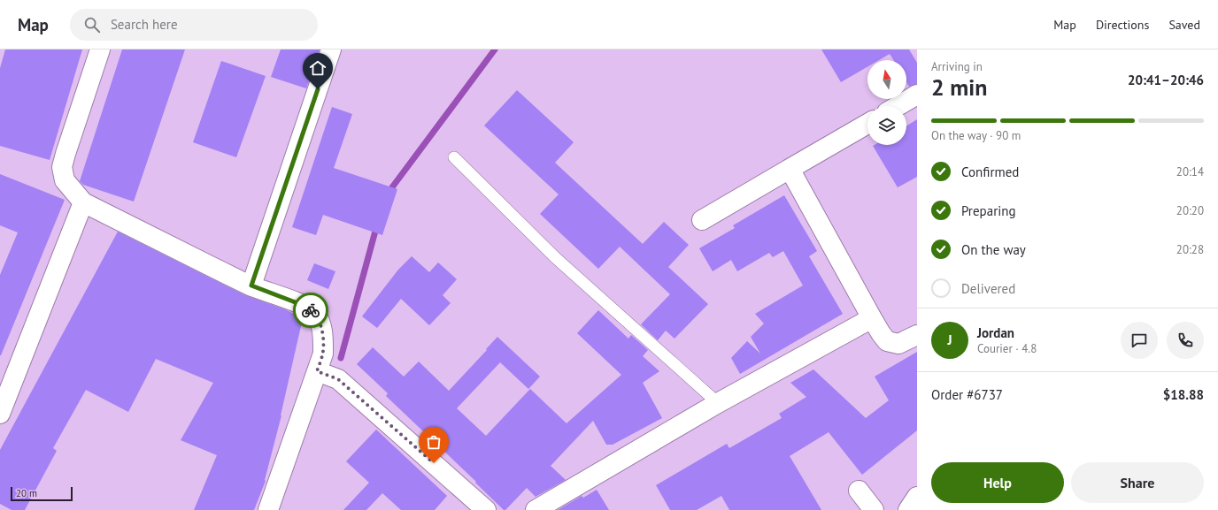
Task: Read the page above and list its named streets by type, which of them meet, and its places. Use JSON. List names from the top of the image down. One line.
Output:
{"scale_bar":"20 m","north":"top","page":{"header":"Map","search":"Search here","nav":["Map","Directions","Saved"],"heading":["2 min","Arriving in","20:41–20:46"],"panel":["Jordan","Courier · 4.8","Order #6737","$18.88"],"bar":"On the way · 90 m","list":[["Confirmed","20:14"],["Preparing","20:20"],["On the way","20:28"],"Delivered"],"round":"J","buttons":["Help","Share"],"scale":"20 m"}}
